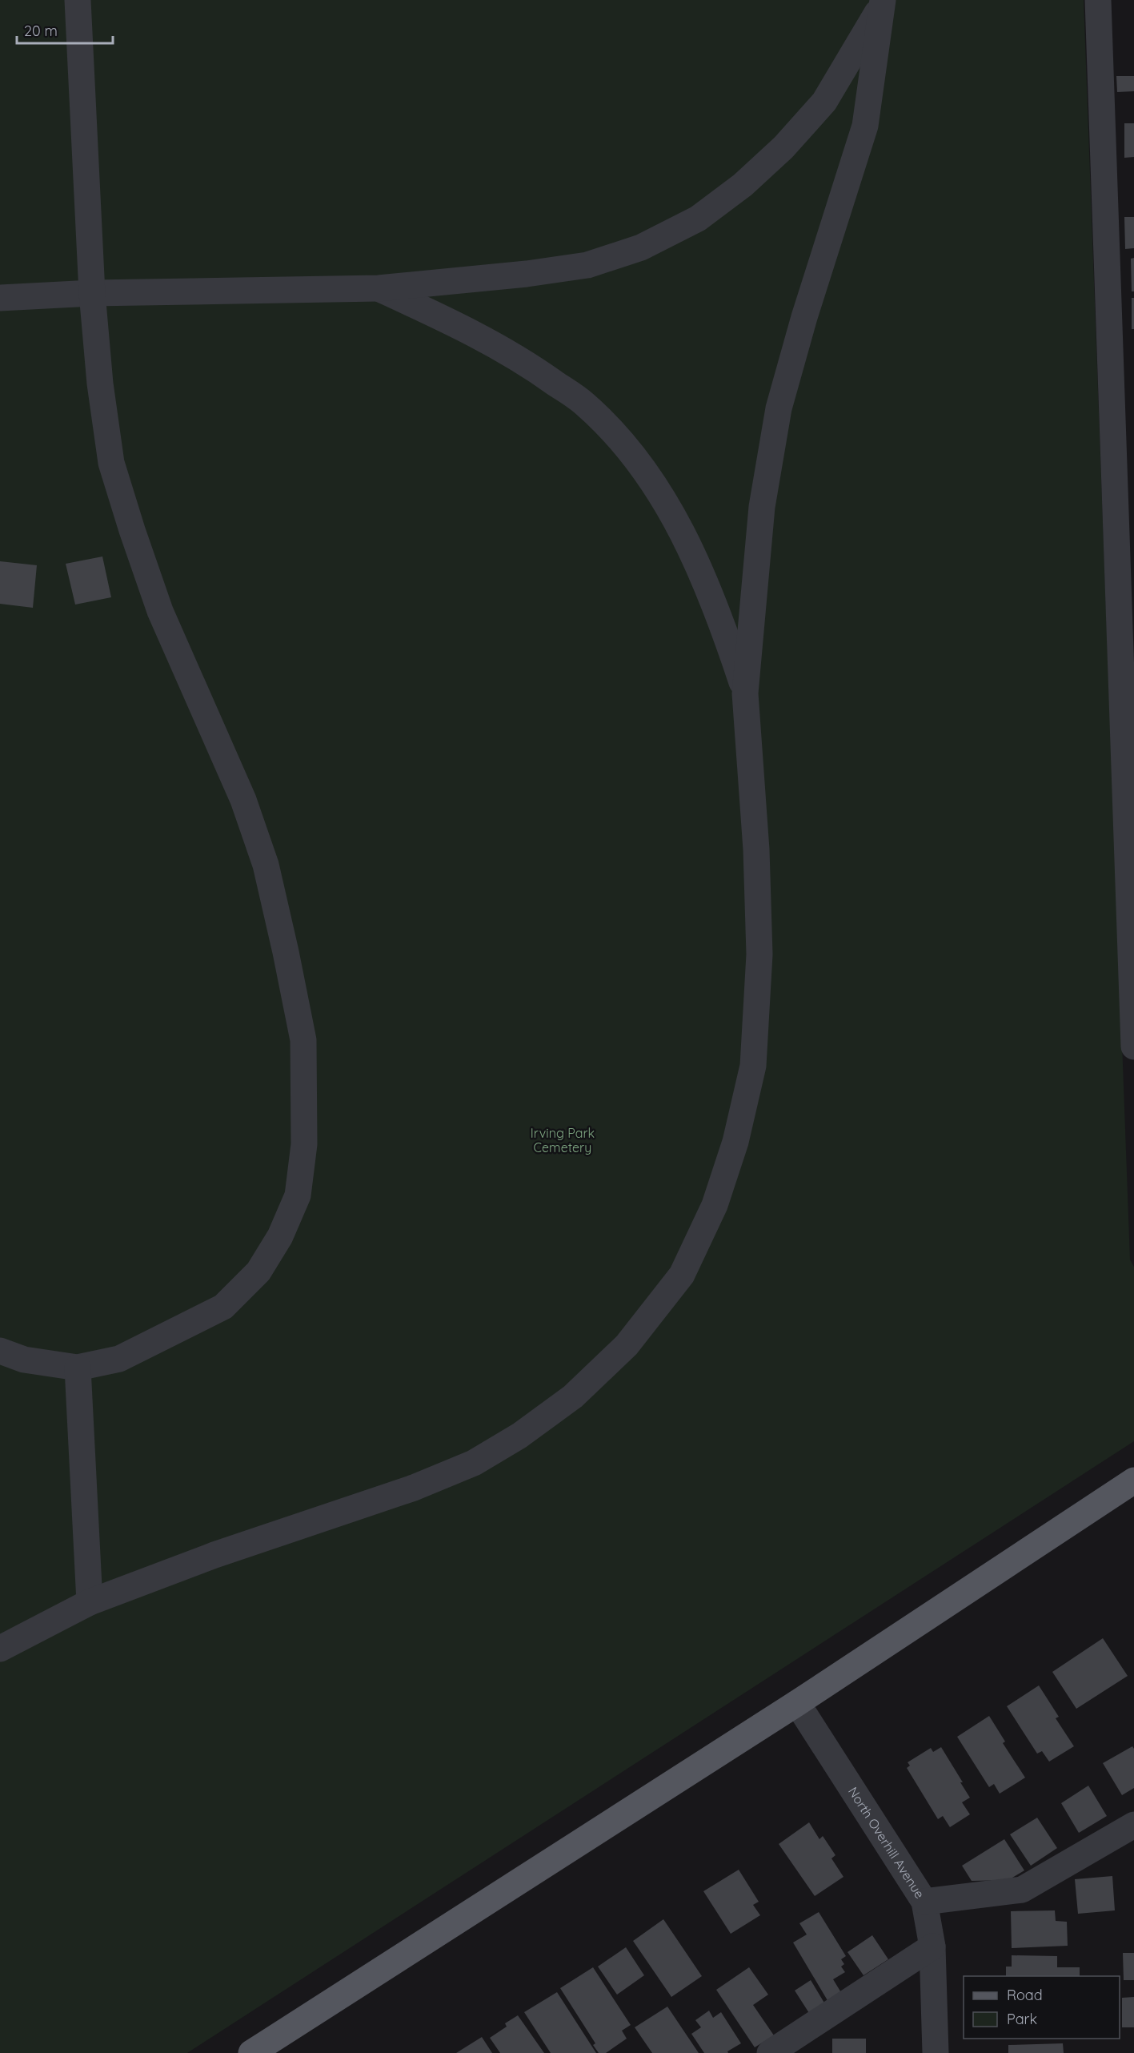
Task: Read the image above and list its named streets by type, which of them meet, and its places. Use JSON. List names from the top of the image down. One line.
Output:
{"streets":{"street":["North Overhill Avenue"]},"parks":["Irving Park Cemetery"],"legend":["Road","Park"],"scale_bar":"20 m"}
